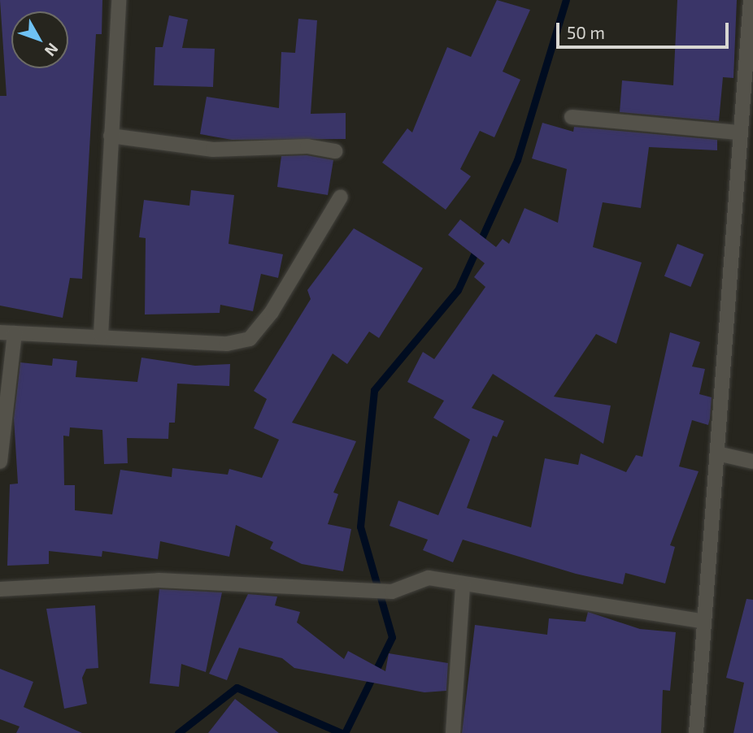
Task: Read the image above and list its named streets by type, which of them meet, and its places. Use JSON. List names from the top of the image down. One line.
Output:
{"scale_bar":"50 m","north":"bottom right"}
